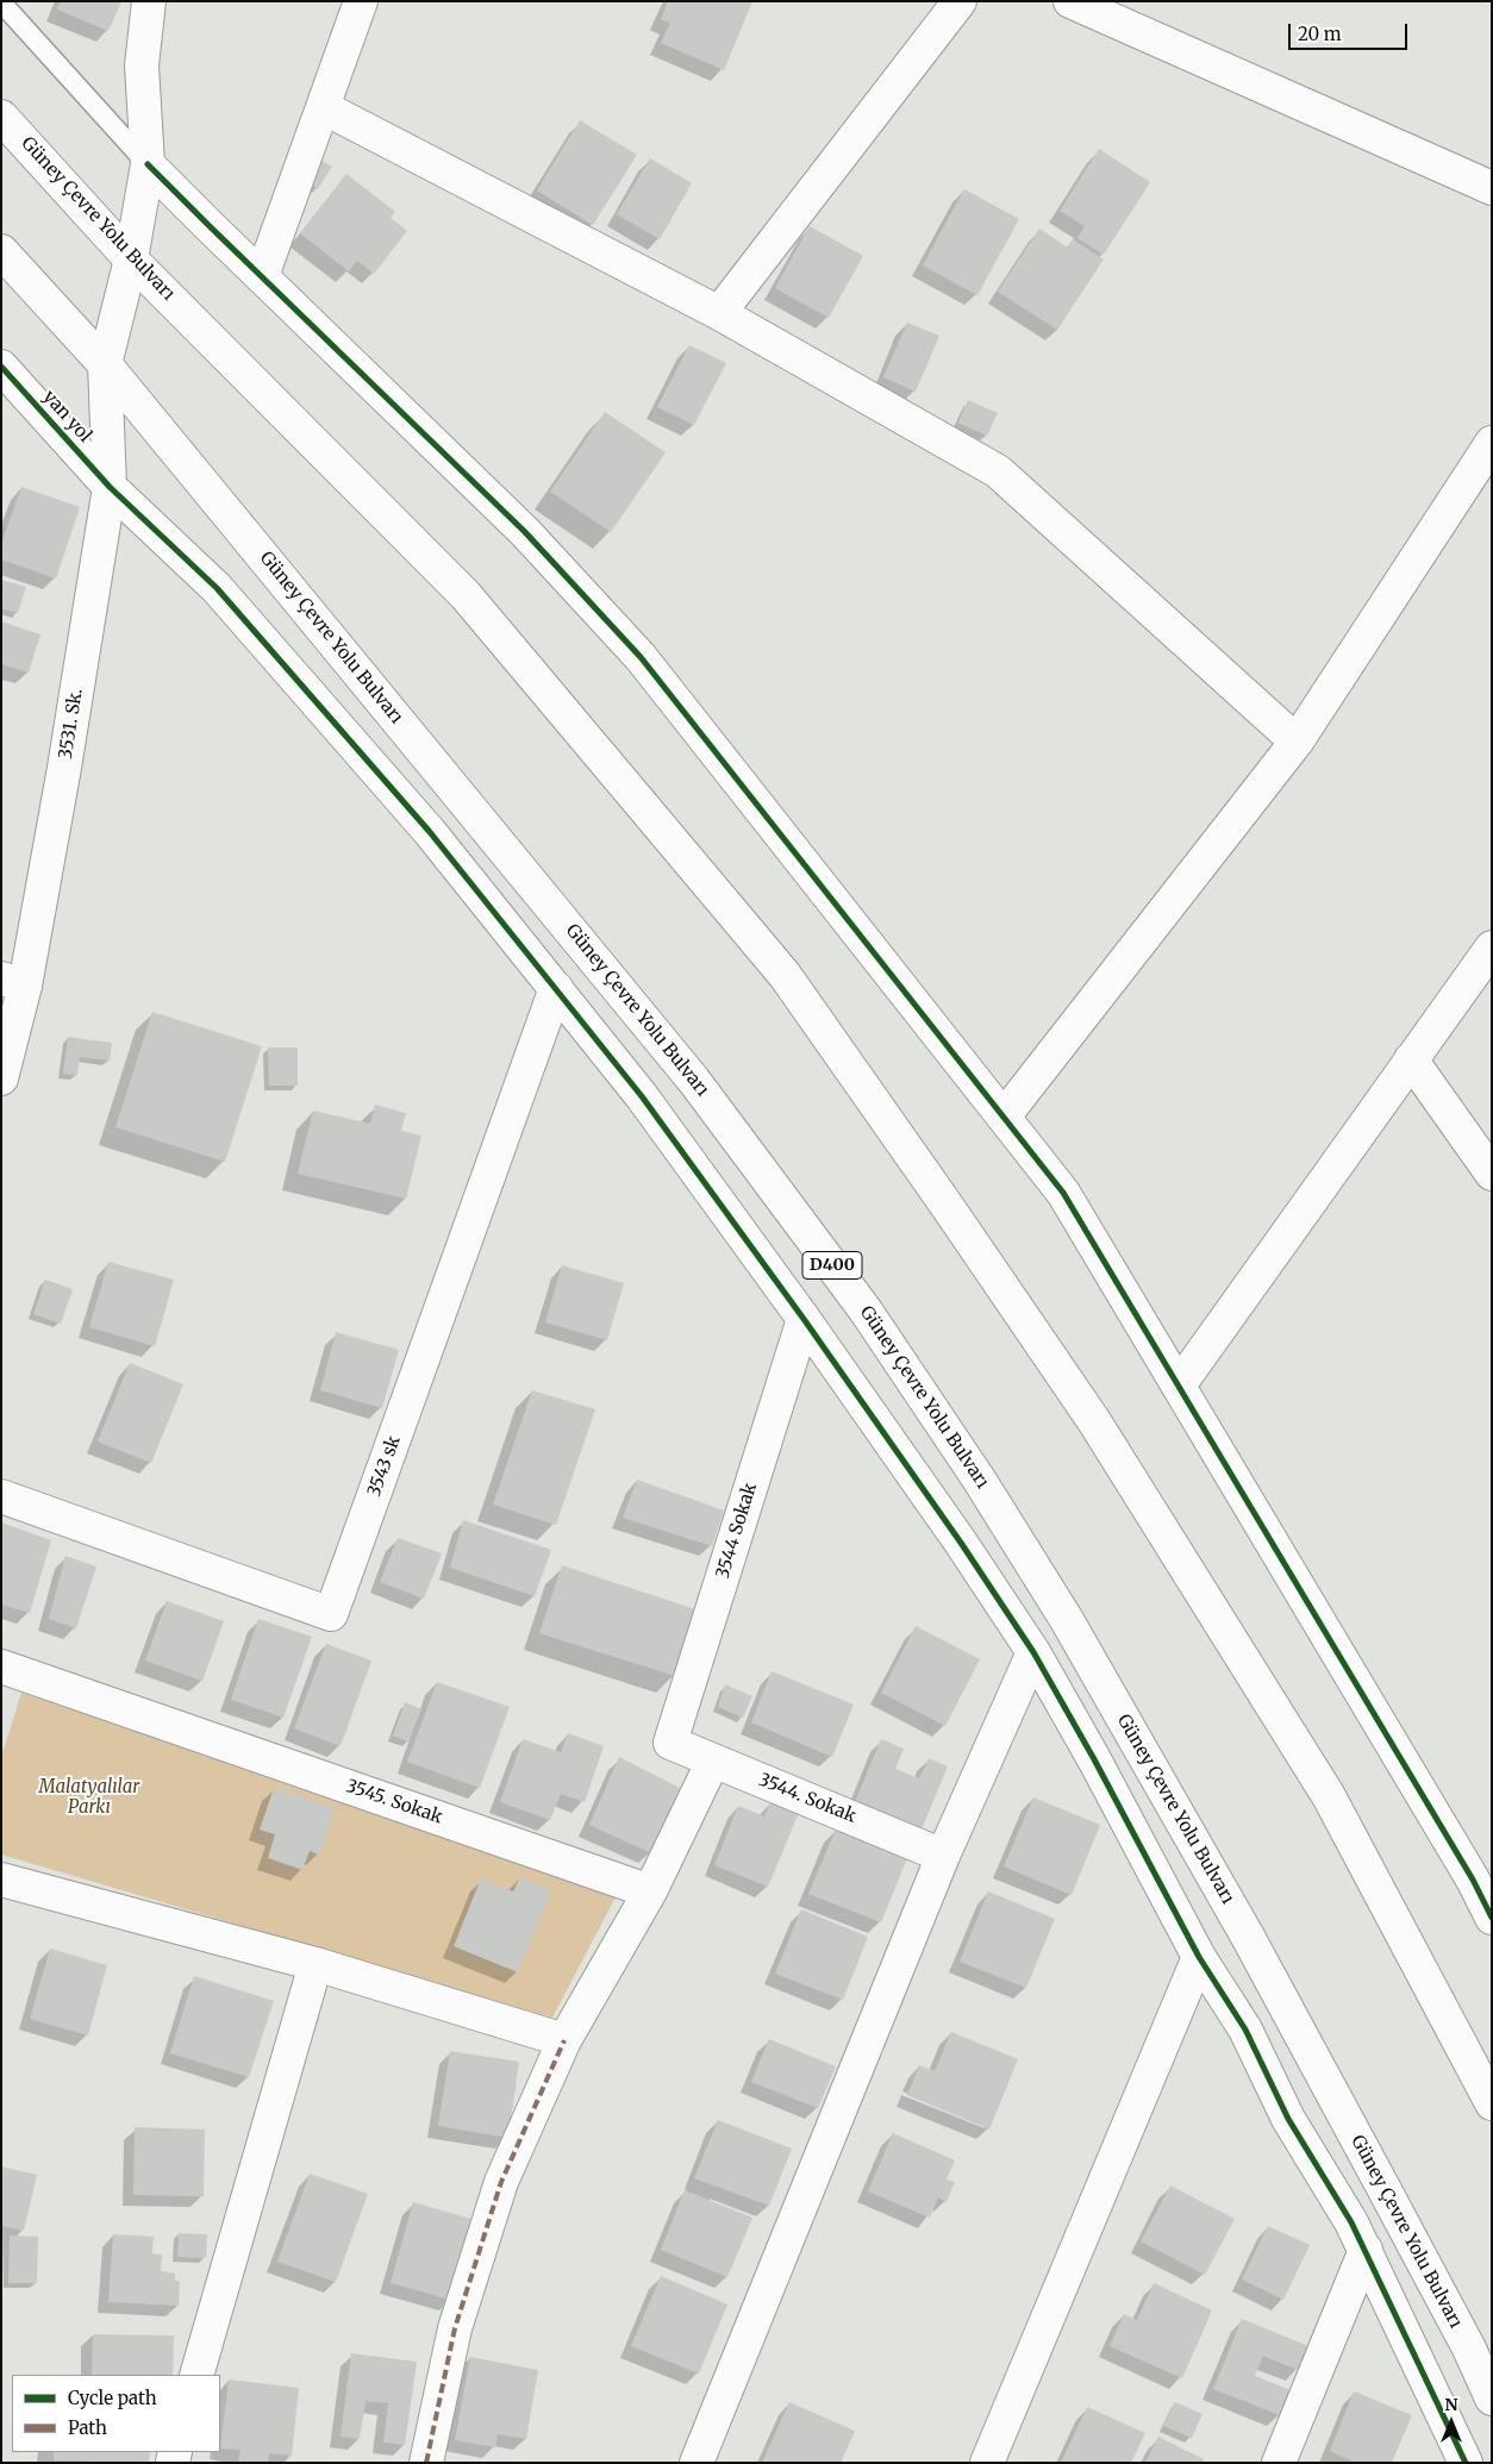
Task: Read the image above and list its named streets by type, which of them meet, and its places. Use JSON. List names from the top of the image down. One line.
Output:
{"streets":{"main road":["Güney Çevre Yolu Bulvarı","yan yol","3531. Sk.","D400","3543 sk","3544 Sokak","3544. Sokak","3545. Sokak"]},"crossings":[["Güney Çevre Yolu Bulvarı","3531. Sk."],["yan yol","3531. Sk."],["yan yol","3543 sk"],["yan yol","3544 Sokak"],["3544 Sokak","3544. Sokak"]],"parks":["Malatyalılar Parkı"],"legend":["Cycle path","Path"],"scale_bar":"20 m","north":"top"}
